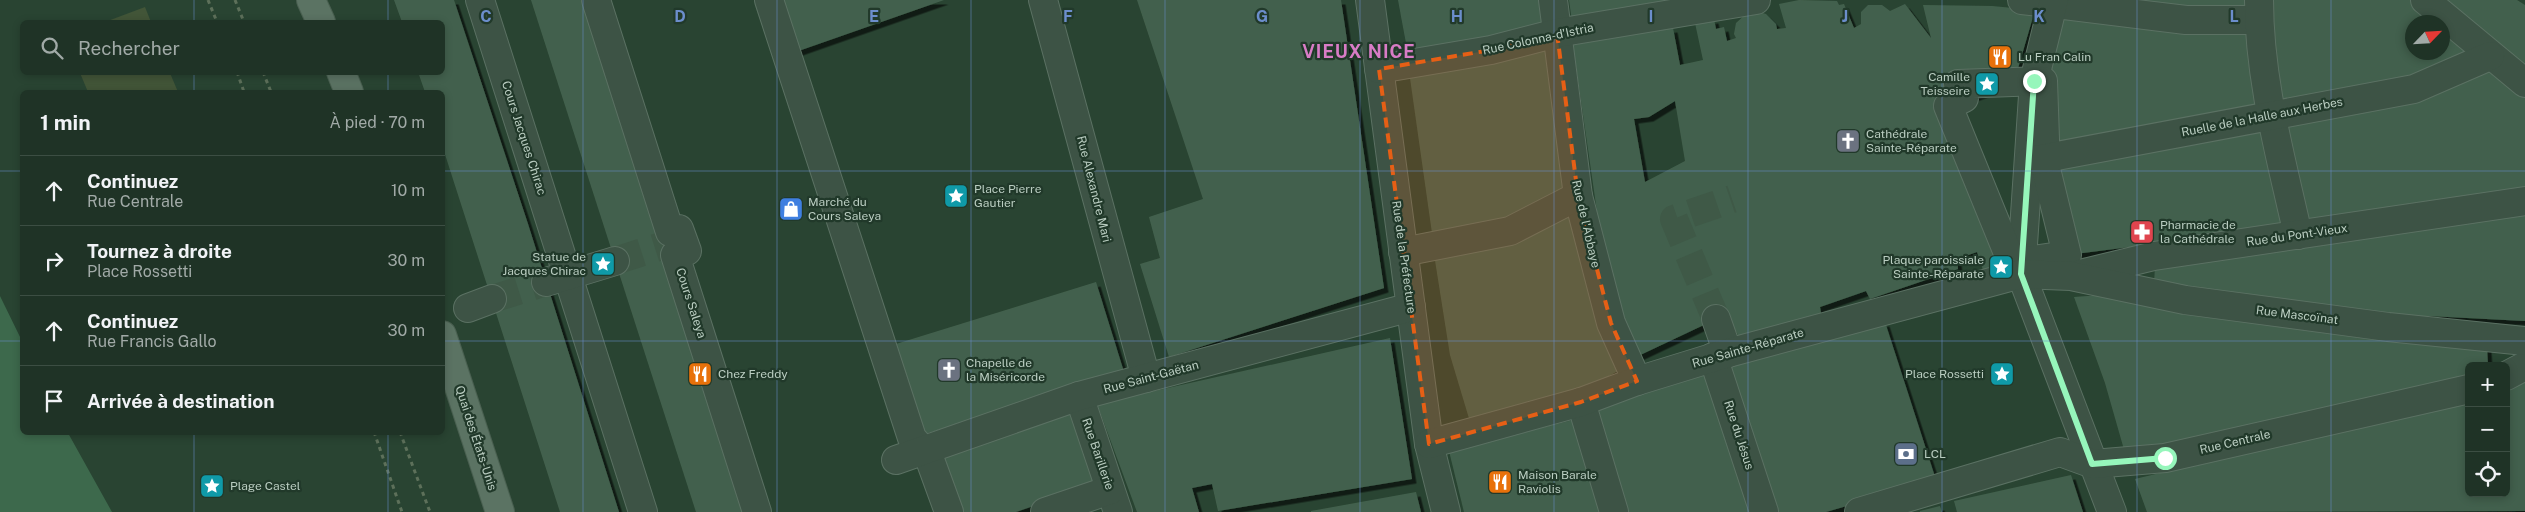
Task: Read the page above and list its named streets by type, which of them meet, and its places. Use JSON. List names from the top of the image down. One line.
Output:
{"streets":{"main road":["Quai des États-Unis"],"street":["Rue Colonna-d'Istria","Ruelle de la Halle aux Herbes","Cours Jacques Chirac","Rue Alexandre Mari","Rue de l'Abbaye","Rue du Pont-Vieux","Rue de la Préfecture","Cours Saleya","Rue Mascoïnat","Rue Sainte-Réparate","Rue Saint-Gaëtan","Rue du Jésus","Rue Centrale","Rue Barillerie"]},"crossings":[["Rue Colonna-d'Istria","Rue de l'Abbaye"],["Rue Colonna-d'Istria","Rue de la Préfecture"],["Rue Alexandre Mari","Rue Saint-Gaëtan"],["Rue de l'Abbaye","Rue Sainte-Réparate"],["Rue du Pont-Vieux","Rue Mascoïnat"],["Rue du Pont-Vieux","Rue Sainte-Réparate"],["Rue de la Préfecture","Rue Sainte-Réparate"],["Rue de la Préfecture","Rue Saint-Gaëtan"],["Rue Mascoïnat","Rue Sainte-Réparate"],["Rue Sainte-Réparate","Rue du Jésus"],["Rue Saint-Gaëtan","Rue Barillerie"]],"districts":["VIEUX NICE"],"places":{"restaurant":["Lu Fran Calin","Chez Freddy","Maison Barale Raviolis"],"place":["Camille Teisseire","Place Pierre Gautier","Statue de Jacques Chirac","Plaque paroissiale Sainte-Réparate","Place Rossetti","Plage Castel"],"church":["Cathédrale Sainte-Réparate","Chapelle de la Miséricorde"],"shop":["Marché du Cours Saleya"],"pharmacy":["Pharmacie de la Cathédrale"],"bank":["LCL"]},"north":"top right","page":{"search":"Rechercher","heading":["1 min","À pied · 70 m"],"list":[["Continuez","Rue Centrale","10 m"],["Tournez à droite","Place Rossetti","30 m"],["Continuez","Rue Francis Gallo","30 m"],"Arrivée à destination"],"map_buttons":["+","−"]},"grid":{"columns":["C","D","E","F","G","H","I","J","K","L"]}}
